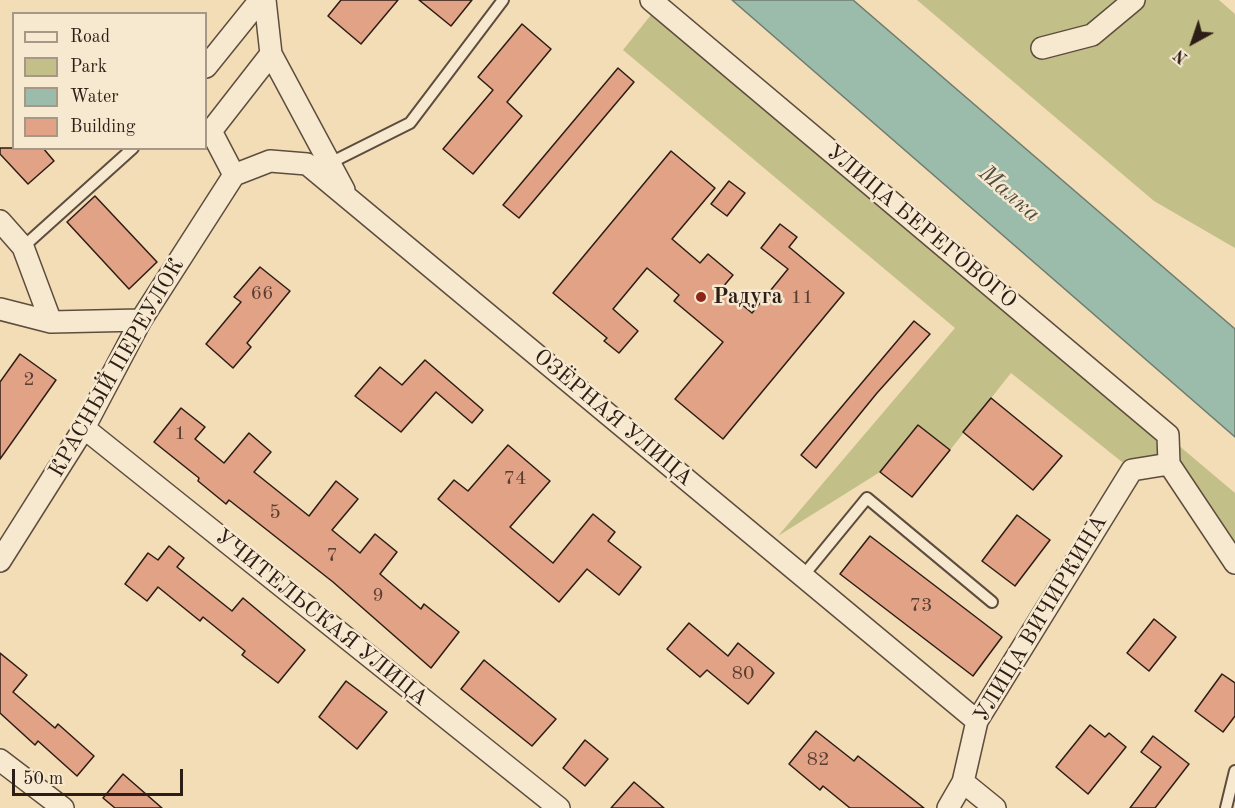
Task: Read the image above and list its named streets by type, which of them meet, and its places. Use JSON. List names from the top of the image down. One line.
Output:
{"streets":{"street":["УЛИЦА БЕРЕГОВОГО","КРАСНЫЙ ПЕРЕУЛОК","ОЗЁРНАЯ УЛИЦА","УЧИТЕЛЬСКАЯ УЛИЦА","УЛИЦА ВИЧИРКИНА"]},"crossings":[["УЛИЦА БЕРЕГОВОГО","УЛИЦА ВИЧИРКИНА"],["КРАСНЫЙ ПЕРЕУЛОК","УЧИТЕЛЬСКАЯ УЛИЦА"],["ОЗЁРНАЯ УЛИЦА","УЛИЦА ВИЧИРКИНА"]],"water":["Малка"],"places":["Радуга"],"house_numbers":["66","11","2","1","74","5","7","9","73","80","82"],"legend":["Road","Park","Water","Building"],"scale_bar":"50 m","north":"bottom left"}
